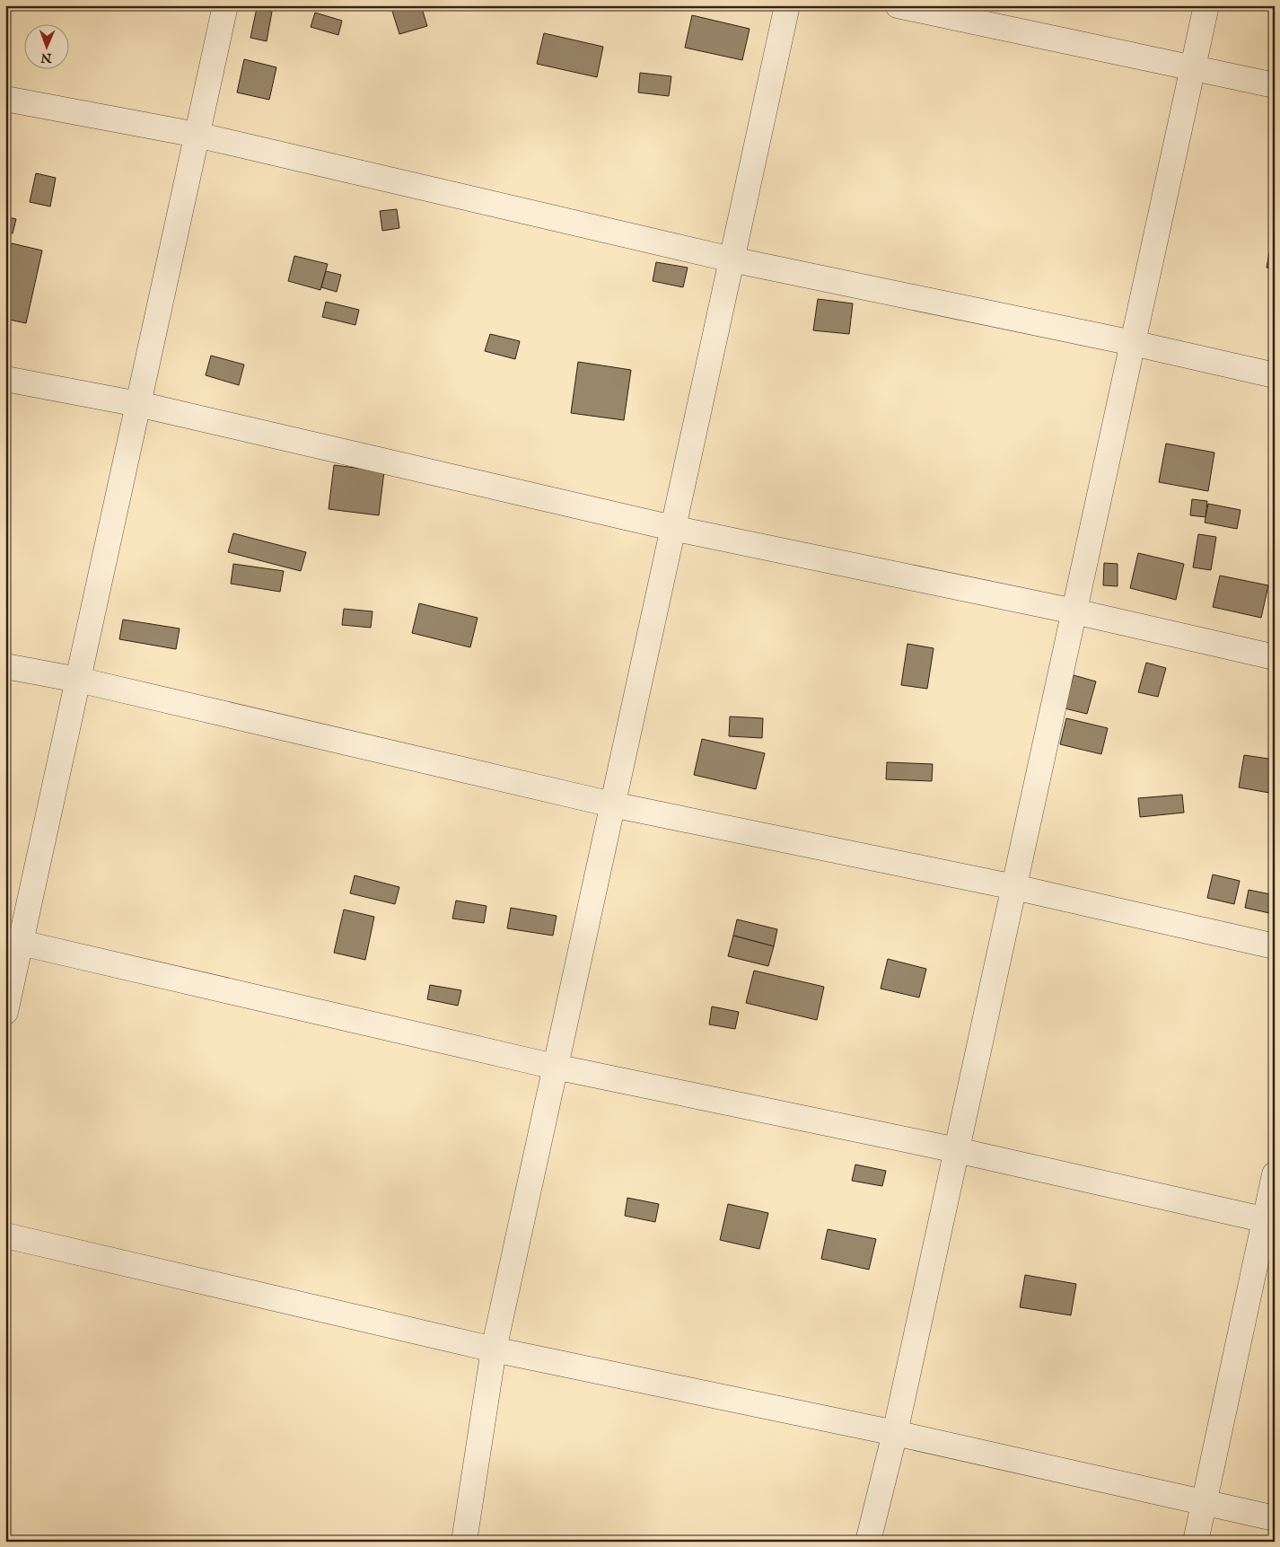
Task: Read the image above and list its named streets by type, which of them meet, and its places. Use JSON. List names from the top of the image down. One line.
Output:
{"north":"bottom"}
